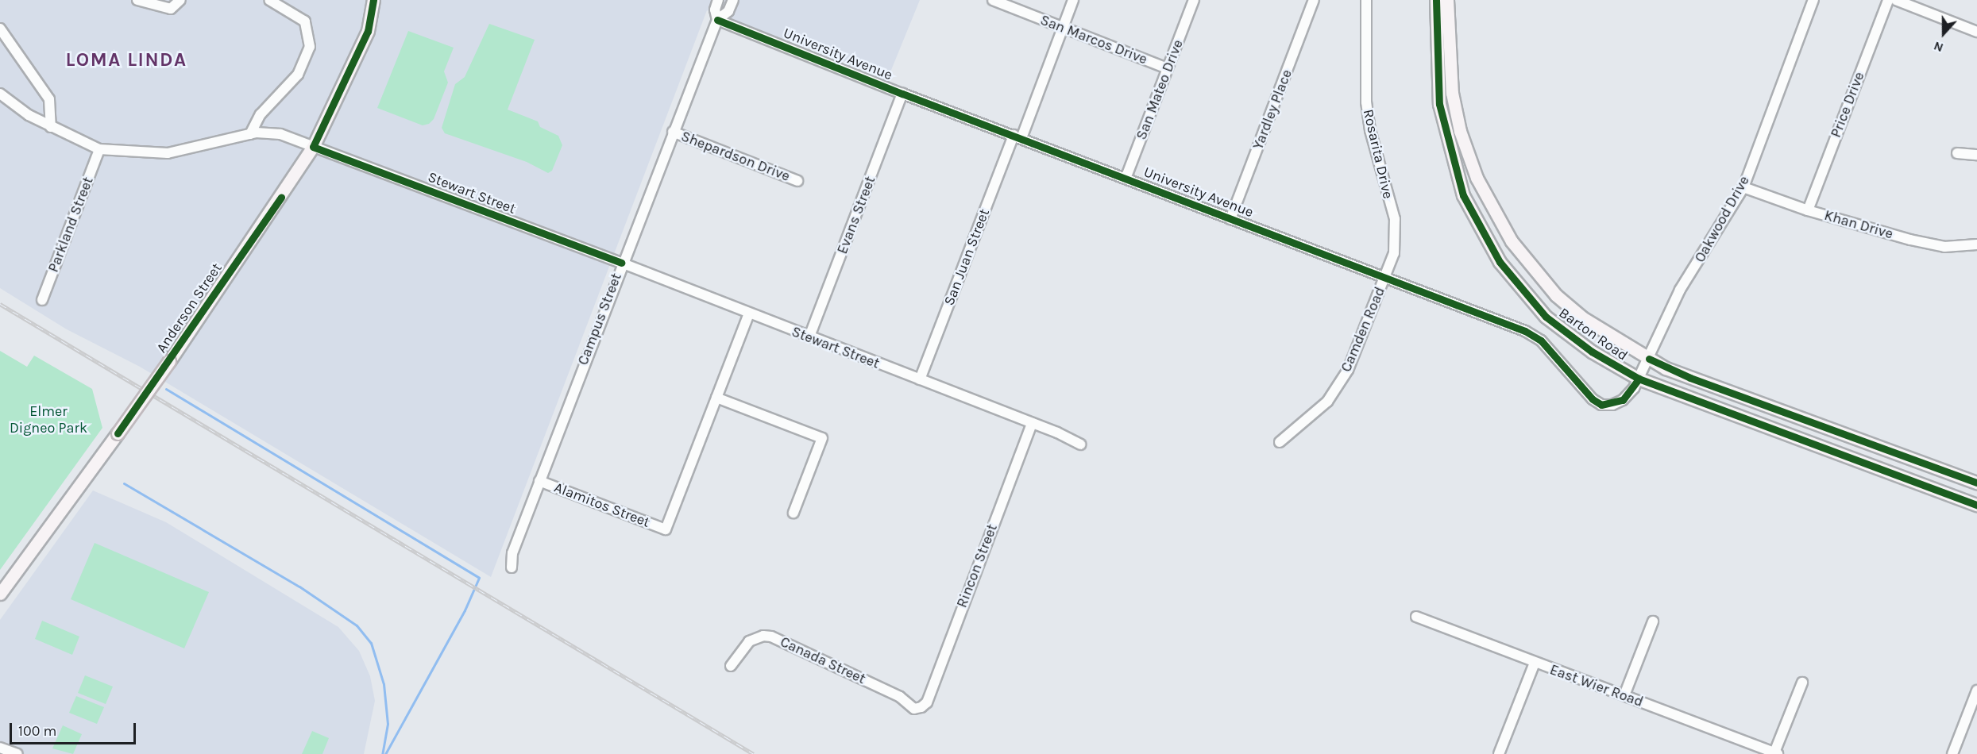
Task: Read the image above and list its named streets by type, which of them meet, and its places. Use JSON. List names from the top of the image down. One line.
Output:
{"streets":{"main road":["Anderson Street","Barton Road"],"street":["San Marcos Drive","University Avenue","San Mateo Drive","Price Drive","Yardley Place","Rosarita Drive","Shepardson Drive","Stewart Street","Evans Street","Oakwood Drive","Parkland Street","Khan Drive","San Juan Street","Campus Street","Camden Road","Alamitos Street","Rincon Street","Canada Street","East Wier Road"]},"crossings":[["San Marcos Drive","San Mateo Drive"],["San Marcos Drive","San Juan Street"],["University Avenue","San Mateo Drive"],["University Avenue","Yardley Place"],["University Avenue","Rosarita Drive"],["University Avenue","Evans Street"],["University Avenue","Oakwood Drive"],["University Avenue","San Juan Street"],["University Avenue","Campus Street"],["University Avenue","Camden Road"],["University Avenue","Barton Road"],["Price Drive","Khan Drive"],["Rosarita Drive","Camden Road"],["Shepardson Drive","Campus Street"],["Stewart Street","Evans Street"],["Stewart Street","Parkland Street"],["Stewart Street","San Juan Street"],["Stewart Street","Anderson Street"],["Stewart Street","Campus Street"],["Stewart Street","Rincon Street"],["Oakwood Drive","Khan Drive"],["Oakwood Drive","Barton Road"],["Campus Street","Alamitos Street"],["Rincon Street","Canada Street"]],"districts":["LOMA LINDA"],"parks":["Elmer Digneo Park"],"scale_bar":"100 m","north":"bottom"}
